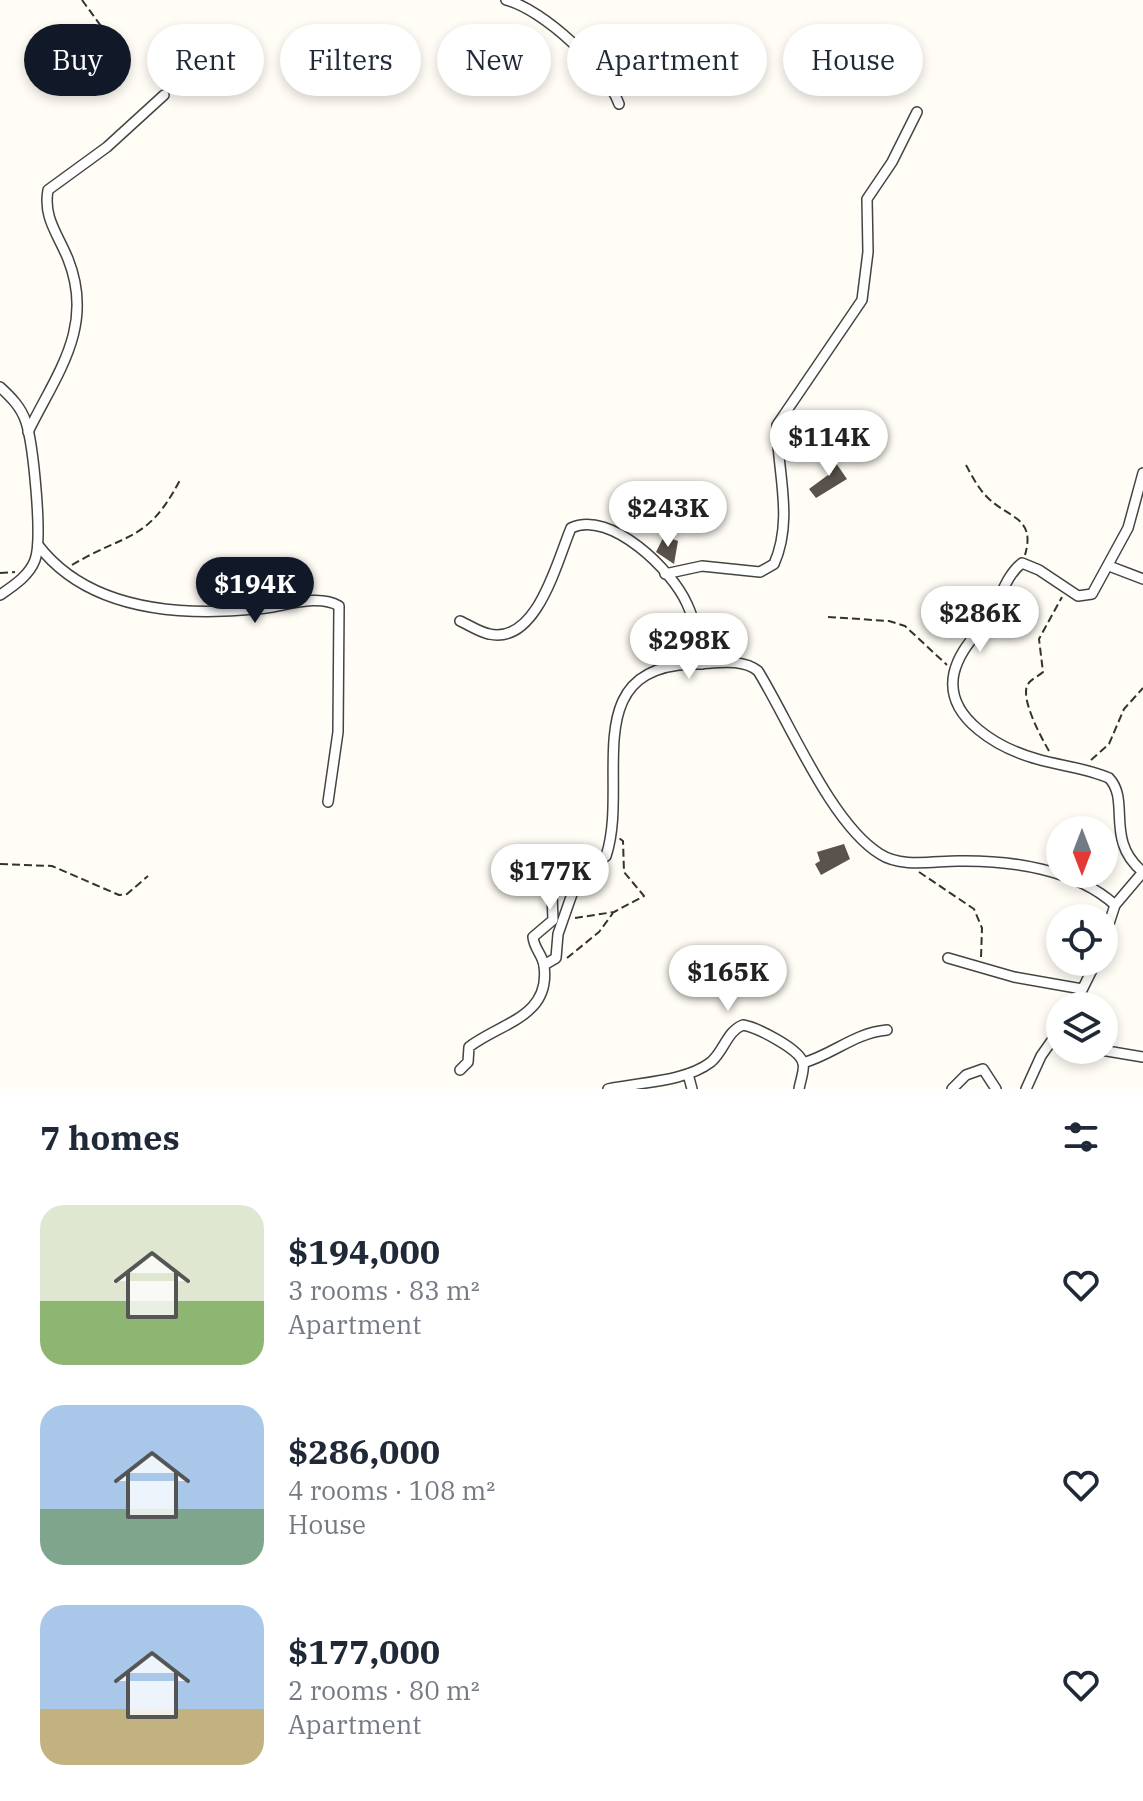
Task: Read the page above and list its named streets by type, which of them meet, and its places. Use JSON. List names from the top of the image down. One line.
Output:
{"north":"bottom","page":{"chip":["Buy","Rent","Filters","New","Apartment","House"],"price":["$114K","$243K","$194K","$286K","$298K","$177K","$165K"],"heading":"7 homes","list":[{"name":"$194,000","note":"3 rooms · 83 m² · Apartment"},{"name":"$286,000","note":"4 rooms · 108 m² · House"},{"name":"$177,000","note":"2 rooms · 80 m² · Apartment"}]}}
